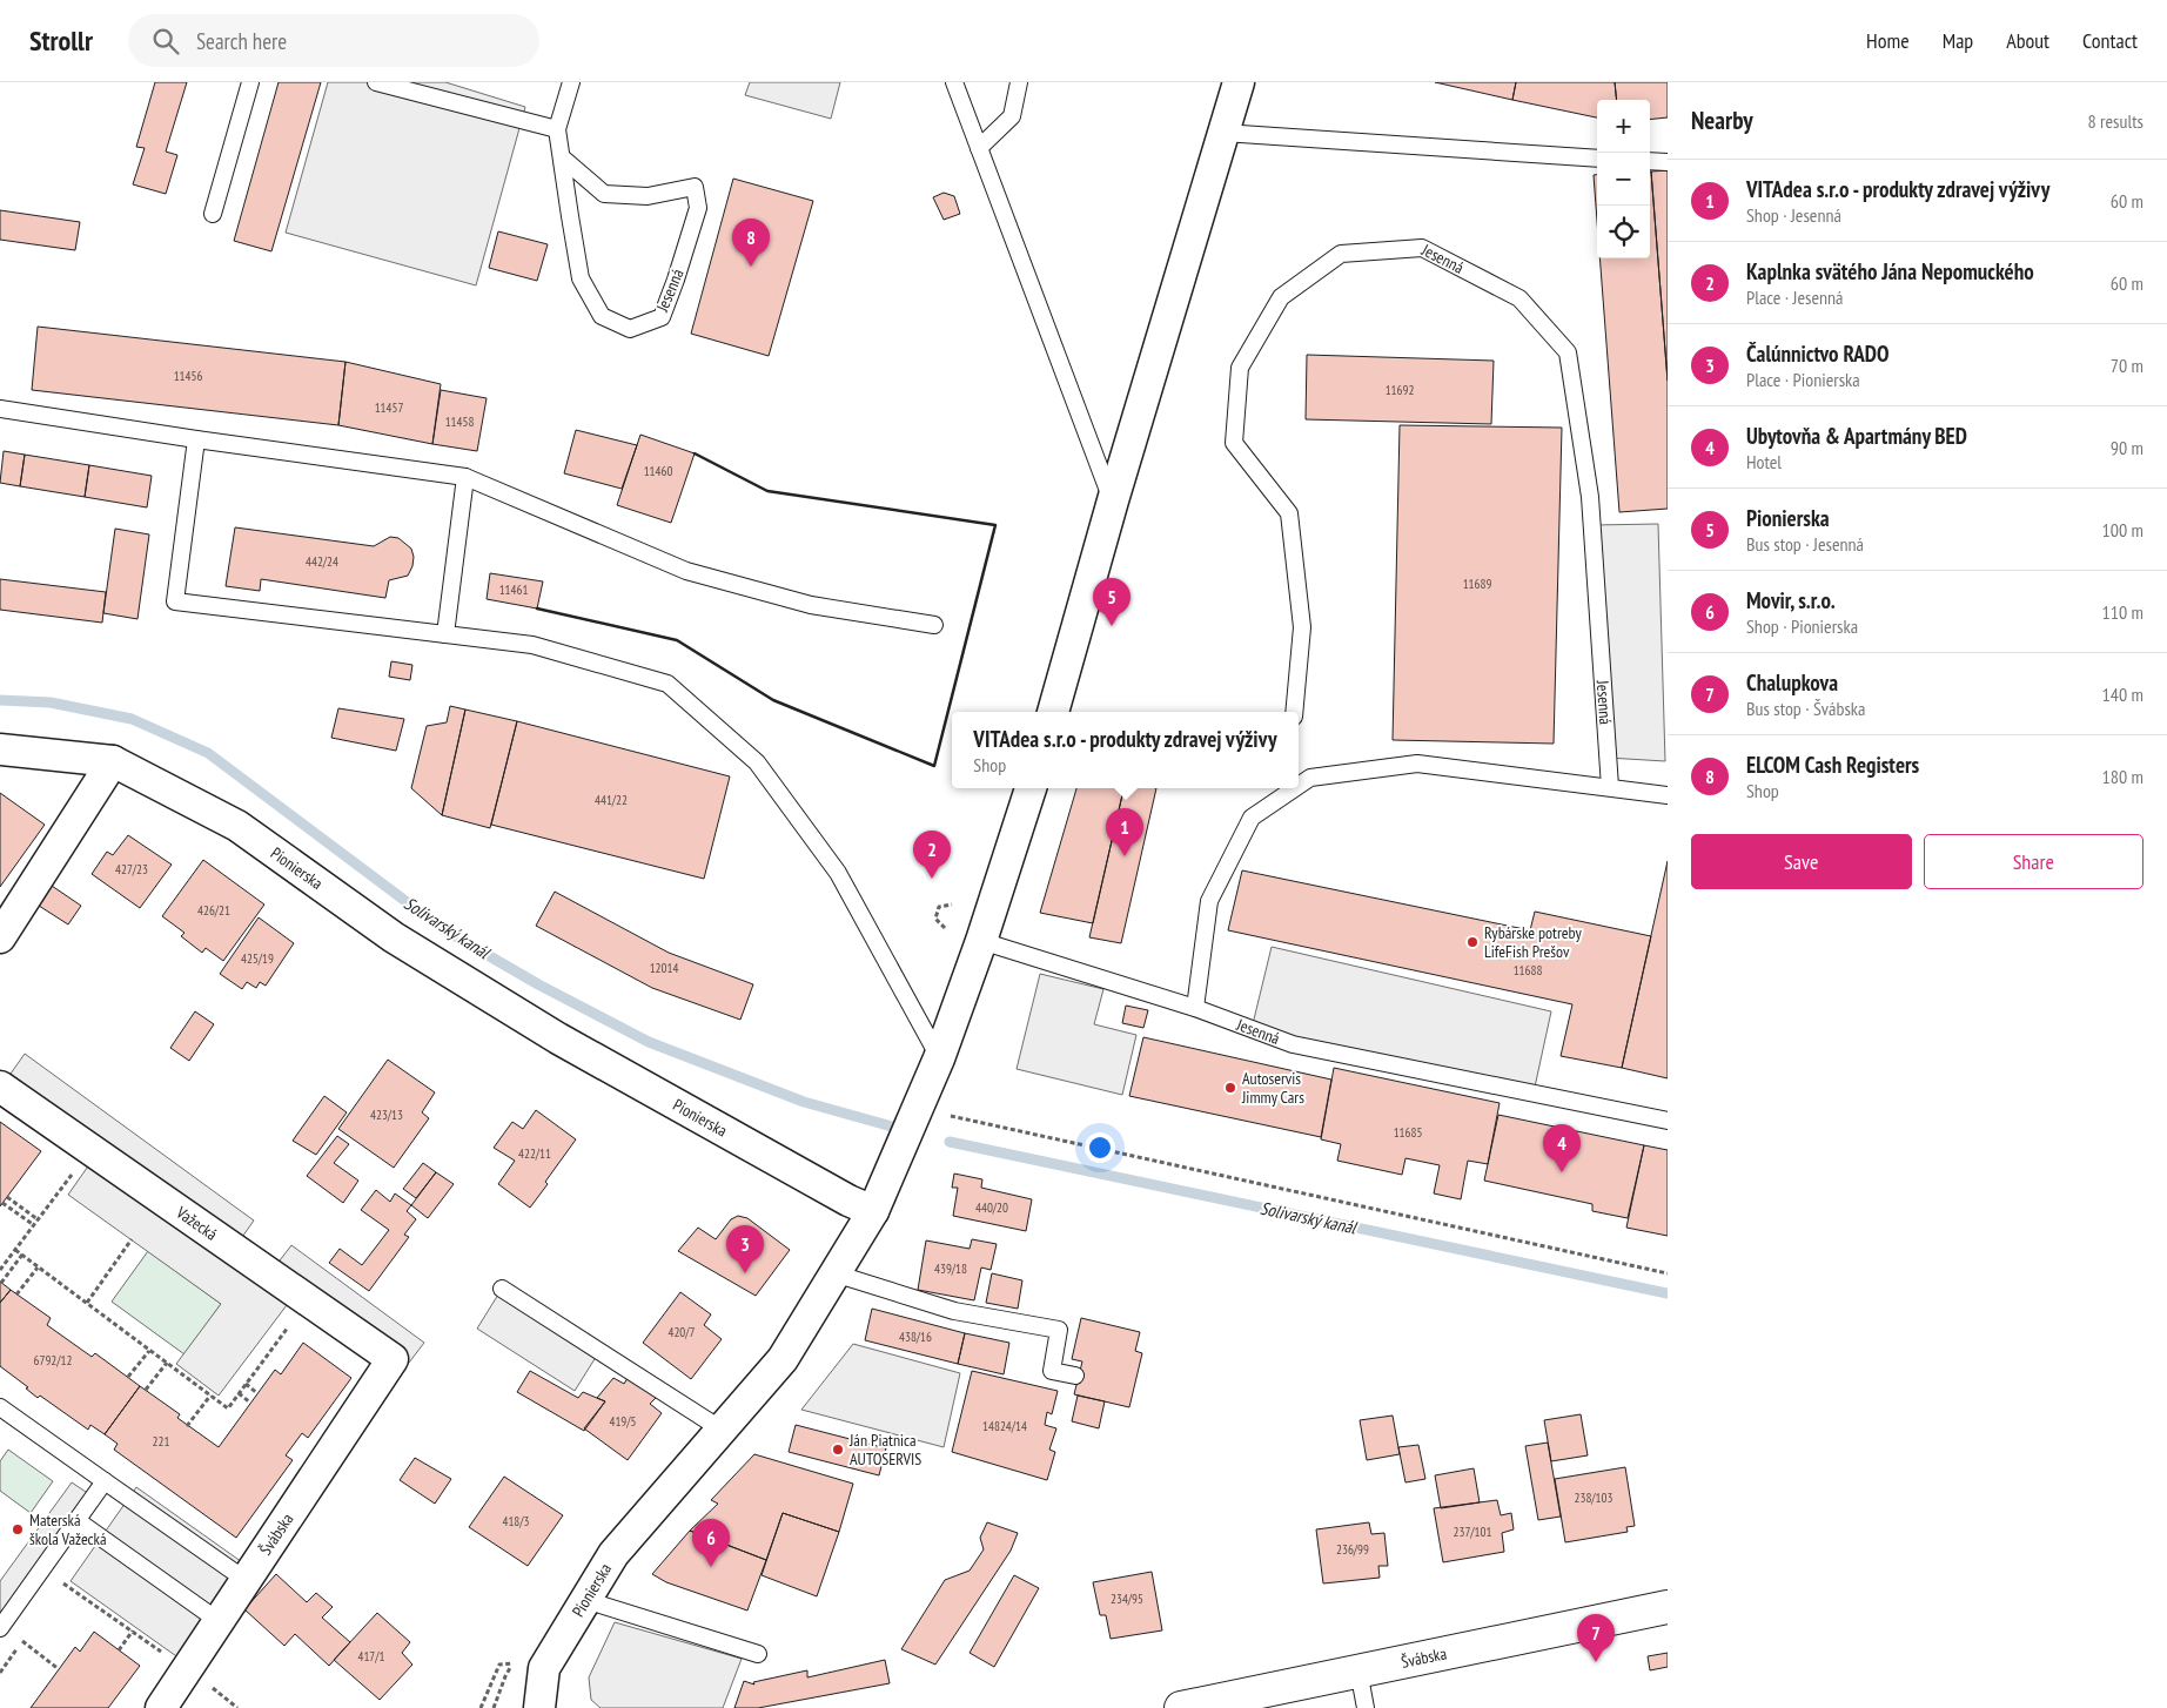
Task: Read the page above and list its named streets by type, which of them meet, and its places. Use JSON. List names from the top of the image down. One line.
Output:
{"streets":{"street":["Pionierska","Važecká","Švábska"],"lane":["Jesenná"]},"crossings":[["Važecká","Švábska"]],"water":["Solivarský kanál"],"places":["Rybárske potreby LifeFish Prešov","Autoservis Jimmy Cars","Ján Piatnica AUTOSERVIS","Materská škola Važecká"],"house_numbers":["11456","11692","11457","11458","11460","442/24","11689","11461","441/22","427/23","426/21","425/19","12014","11688","423/13","11685","422/11","440/20","439/18","420/7","438/16","6792/12","419/5","14824/14","221","238/103","418/3","237/101","236/99","234/95","417/1"],"page":{"header":"Strollr","search":"Search here","nav":["Home","Map","About","Contact"],"heading":["Nearby","8 results"],"map_buttons":["+","−"],"list":[{"mark":"1","name":"VITAdea s.r.o - produkty zdravej výživy","note":"Shop · Jesenná","value":"60 m"},{"mark":"2","name":"Kaplnka svätého Jána Nepomuckého","note":"Place · Jesenná","value":"60 m"},{"mark":"3","name":"Čalúnnictvo RADO","note":"Place · Pionierska","value":"70 m"},{"mark":"4","name":"Ubytovňa & Apartmány BED","note":"Hotel","value":"90 m"},{"mark":"5","name":"Pionierska","note":"Bus stop · Jesenná","value":"100 m"},{"mark":"6","name":"Movir, s.r.o.","note":"Shop · Pionierska","value":"110 m"},{"mark":"7","name":"Chalupkova","note":"Bus stop · Švábska","value":"140 m"},{"mark":"8","name":"ELCOM Cash Registers","note":"Shop","value":"180 m"}],"pins":["8","5","1","2","4","3","6","7"],"popup":["VITAdea s.r.o - produkty zdravej výživy","Shop"],"buttons":["Save","Share"]}}
